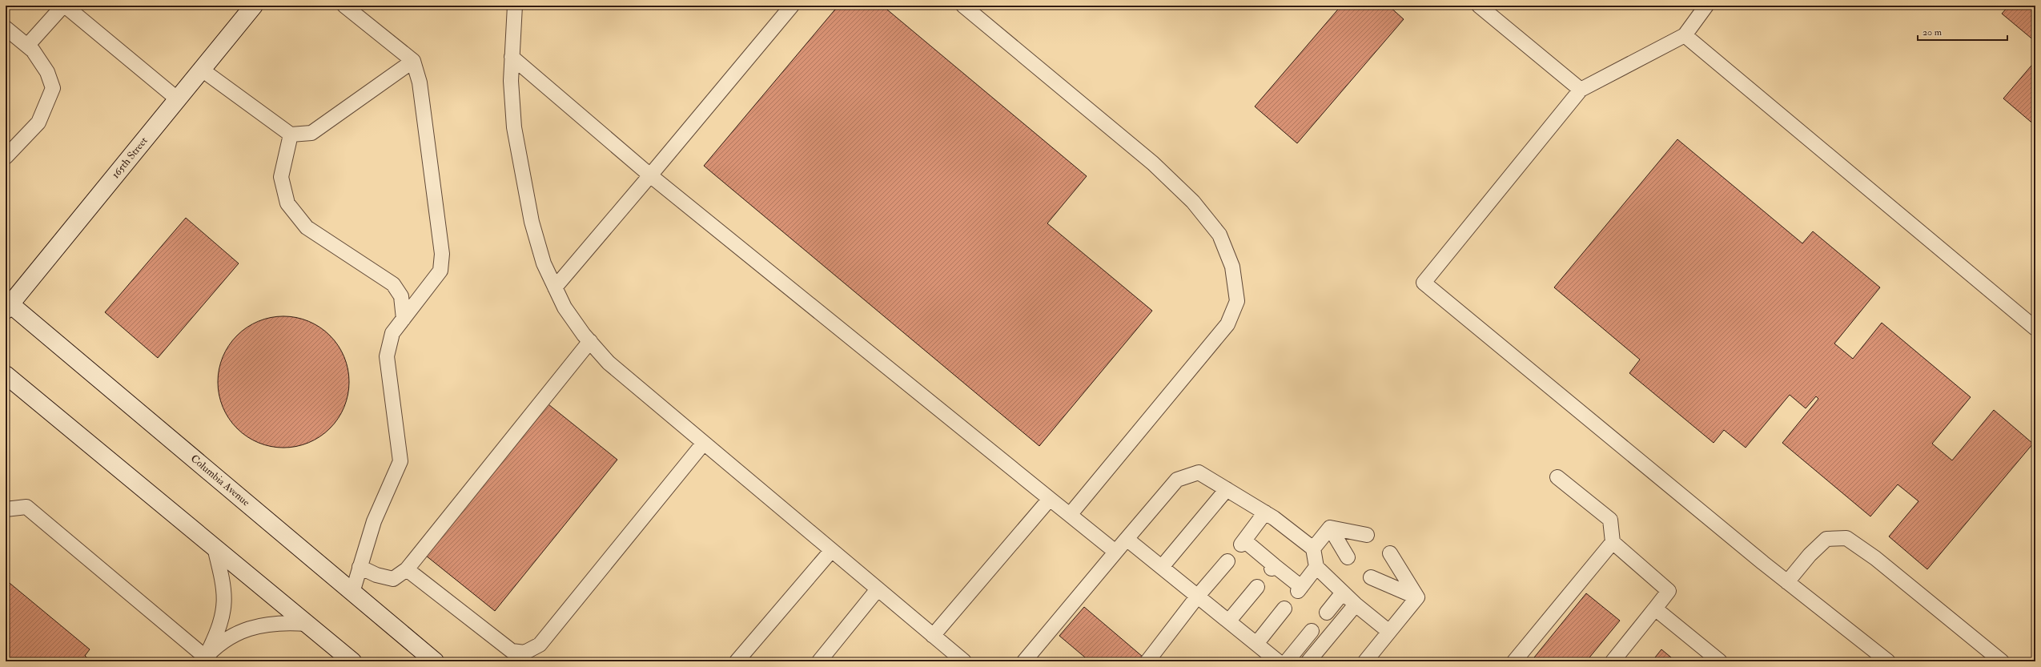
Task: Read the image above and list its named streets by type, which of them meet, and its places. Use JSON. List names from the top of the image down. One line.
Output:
{"streets":{"street":["165th Street","Columbia Avenue"]},"crossings":[["165th Street","Columbia Avenue"]],"scale_bar":"20 m"}
